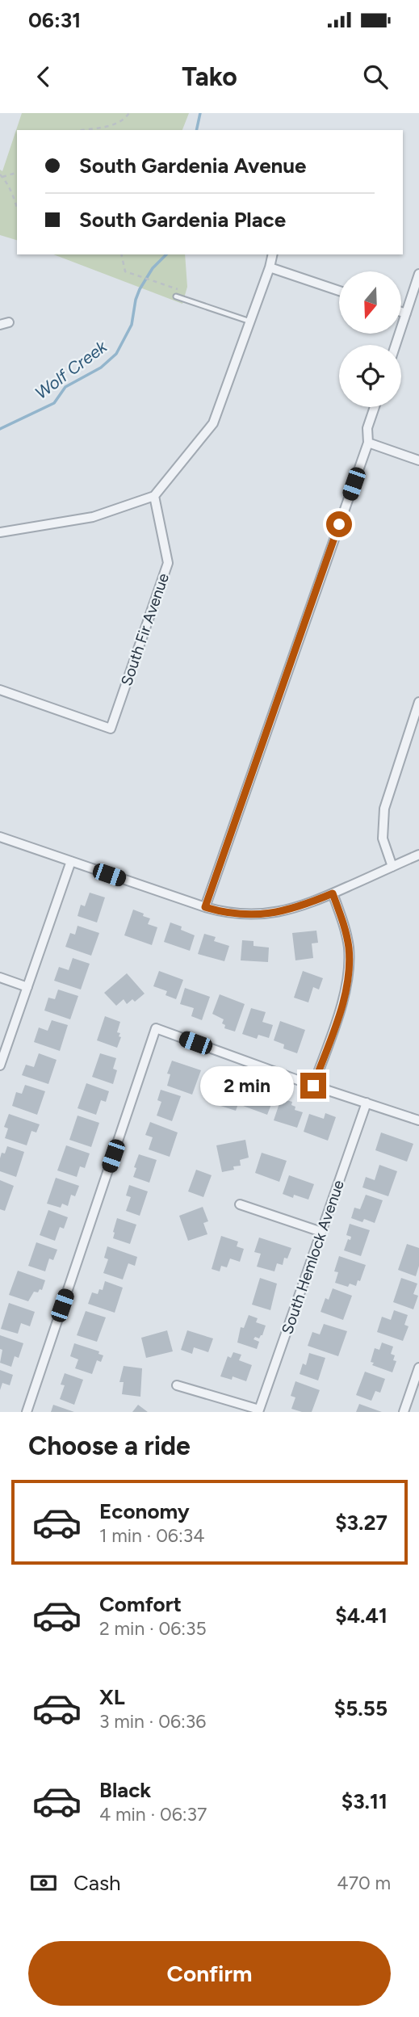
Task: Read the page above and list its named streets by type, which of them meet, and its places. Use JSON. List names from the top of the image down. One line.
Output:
{"streets":{"street":["South Fir Avenue","South Hemlock Avenue"]},"water":["Wolf Creek"],"north":"bottom","page":{"status":"06:31","header":"Tako","banner":["South Gardenia Avenue","South Gardenia Place"],"bubble":"2 min","heading":"Choose a ride","list":[{"name":"Economy","note":"1 min · 06:34","value":"$3.27"},{"name":"Comfort","note":"2 min · 06:35","value":"$4.41"},{"name":"XL","note":"3 min · 06:36","value":"$5.55"},{"name":"Black","note":"4 min · 06:37","value":"$3.11"}],"pay":["Cash","470 m"],"buttons":"Confirm"}}
